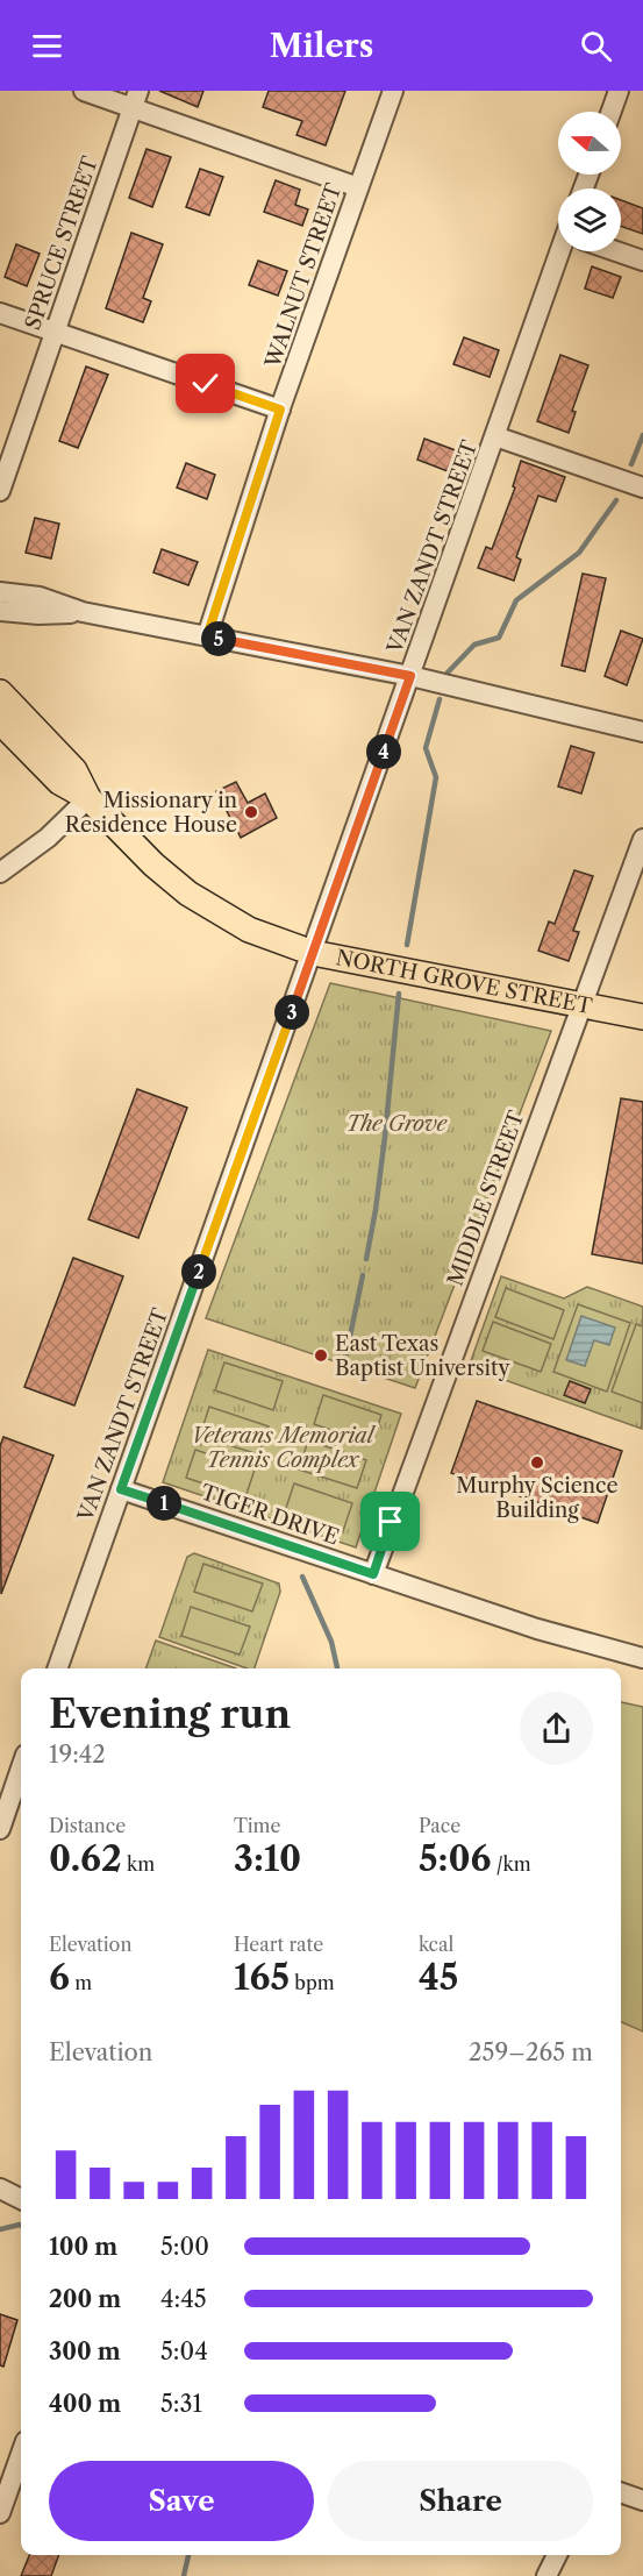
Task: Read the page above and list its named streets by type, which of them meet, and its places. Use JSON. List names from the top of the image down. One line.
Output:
{"streets":{"main road":["NORTH GROVE STREET"],"street":["SPRUCE STREET","WALNUT STREET","VAN ZANDT STREET","MIDDLE STREET","TIGER DRIVE"]},"crossings":[["VAN ZANDT STREET","NORTH GROVE STREET"],["VAN ZANDT STREET","TIGER DRIVE"],["NORTH GROVE STREET","MIDDLE STREET"],["MIDDLE STREET","TIGER DRIVE"]],"parks":["The Grove","Veterans Memorial Tennis Complex"],"places":["Missionary in Residence House","East Texas Baptist University","Murphy Science Building"],"north":"left","page":{"header":"Milers","pins":["5","4","3","2","1"],"heading":["Evening run","19:42"],"stats":[["Distance","0.62 km"],["Time","3:10"],["Pace","5:06 /km"],["Elevation","6 m"],["Heart rate","165 bpm"],["kcal","45"]],"chart":["Elevation","259–265 m"],"list":[{"name":"100 m","note":"5:00"},{"name":"200 m","note":"4:45"},{"name":"300 m","note":"5:04"},{"name":"400 m","note":"5:31"}],"buttons":["Save","Share"]}}
